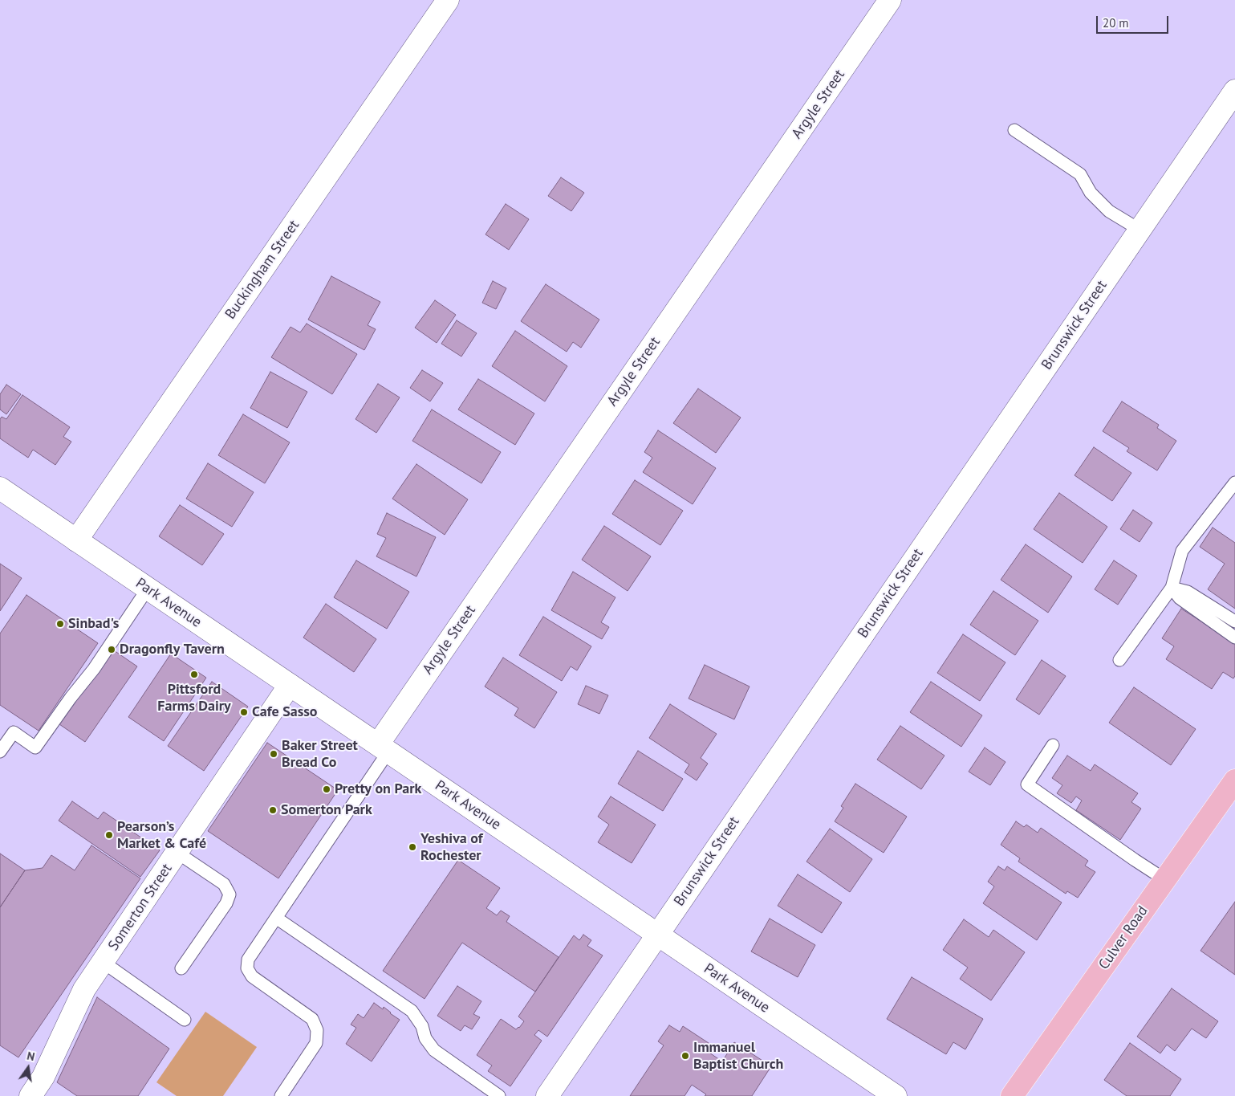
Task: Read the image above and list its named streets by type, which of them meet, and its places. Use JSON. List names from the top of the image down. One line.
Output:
{"streets":{"main road":["Culver Road"],"street":["Argyle Street","Buckingham Street","Brunswick Street","Park Avenue","Somerton Street"]},"crossings":[["Argyle Street","Park Avenue"],["Buckingham Street","Park Avenue"],["Brunswick Street","Park Avenue"],["Park Avenue","Somerton Street"]],"places":["Sinbad's","Dragonfly Tavern","Pittsford Farms Dairy","Cafe Sasso","Baker Street Bread Co","Pretty on Park","Somerton Park","Pearson’s Market & Café","Yeshiva of Rochester","Immanuel Baptist Church"],"scale_bar":"20 m","north":"top"}
